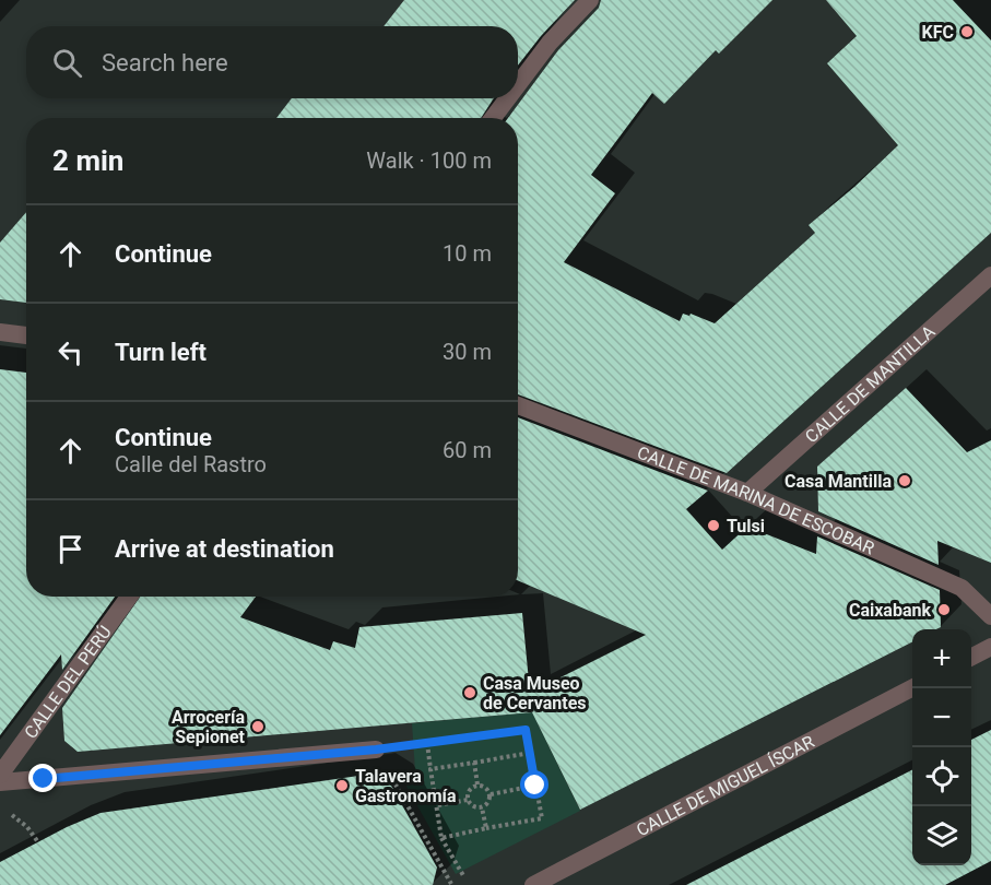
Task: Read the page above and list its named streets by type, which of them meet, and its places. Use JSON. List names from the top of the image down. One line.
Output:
{"streets":{"street":["CALLE DE MANTILLA","CALLE DE MARINA DE ESCOBAR","CALLE DEL PERÚ","CALLE DE MIGUEL ÍSCAR"]},"crossings":[["CALLE DE MANTILLA","CALLE DE MARINA DE ESCOBAR"]],"places":["KFC","Casa Mantilla","Tulsi","Caixabank","Casa Museo de Cervantes","Arrocería Sepionet","Talavera Gastronomía"],"page":{"search":"Search here","heading":["2 min","Walk · 100 m"],"list":[["Continue","10 m"],["Turn left","30 m"],["Continue","Calle del Rastro","60 m"],"Arrive at destination"],"map_buttons":["+","−"]}}
